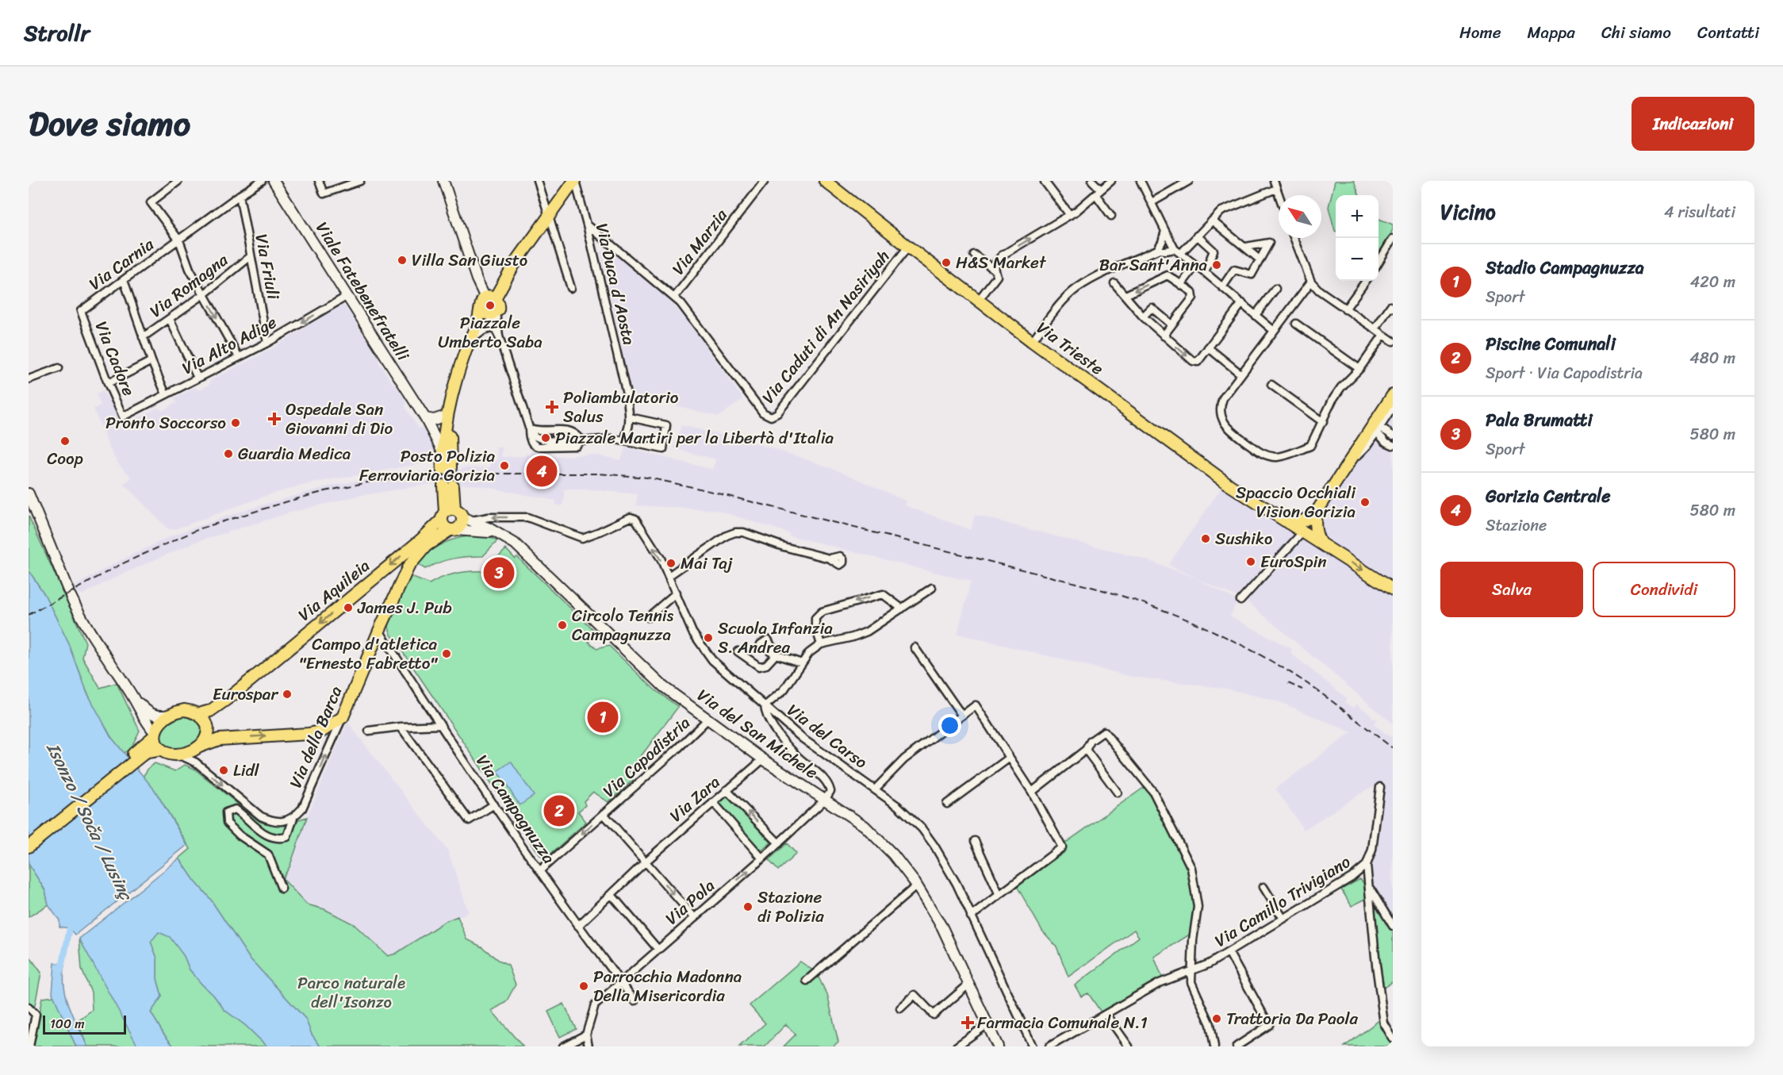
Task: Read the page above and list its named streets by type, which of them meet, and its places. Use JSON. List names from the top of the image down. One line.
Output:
{"streets":{"main road":["Viale Fatebenefratelli","Via Trieste","Via Aquileia","Via del San Michele","Via della Barca"],"street":["Via Marzia","Via Carnia","Via Friuli","Via Duca d'Aosta","Via Romagna","Via Caduti di An Nasiriyah","Via Alto Adige","Via Cadore","Via del Carso","Via Capodistria","Via Zara","Via Campagnuzza","Via Camillo Trivigiano","Via Pola"]},"crossings":[["Via Marzia","Via Caduti di An Nasiriyah"],["Via Carnia","Via Friuli"],["Via Carnia","Via Cadore"],["Via Friuli","Via Romagna"],["Via Friuli","Via Alto Adige"],["Via Duca d'Aosta","Via Caduti di An Nasiriyah"],["Viale Fatebenefratelli","Via Alto Adige"],["Via Caduti di An Nasiriyah","Via Trieste"],["Via Alto Adige","Via Cadore"],["Via Aquileia","Via del San Michele"],["Via Aquileia","Via del Carso"],["Via del San Michele","Via del Carso"],["Via del San Michele","Via della Barca"],["Via del San Michele","Via Capodistria"],["Via del San Michele","Via Zara"],["Via del San Michele","Via Pola"],["Via della Barca","Via Campagnuzza"],["Via Capodistria","Via Zara"],["Via Capodistria","Via Campagnuzza"],["Via Zara","Via Campagnuzza"],["Via Campagnuzza","Via Pola"]],"one_way":["Via Alto Adige","Via Aquileia"],"water":["Isonzo / Soča / Lusinç"],"parks":["Parco naturale dell'Isonzo"],"places":{"other":["Villa San Giusto","H&S Market","Bar Sant'Anna","Piazzale Umberto Saba","Pronto Soccorso","Piazzale Martiri per la Libertà d'Italia","Coop","Guardia Medica","Posto Polizia Ferroviaria Gorizia","Spaccio Occhiali Vision Gorizia","Sushiko","EuroSpin","Mai Taj","James J. Pub","Circolo Tennis Campagnuzza","Scuola Infanzia S. Andrea","Campo d'atletica \"Ernesto Fabretto\"","Eurospar","Lidl","Stazione di Polizia","Parrocchia Madonna Della Misericordia","Trattoria Da Paola"],"health":["Poliambulatorio Salus","Ospedale San Giovanni di Dio","Farmacia Comunale N.1"]},"scale_bar":"100 m","north":"top left","page":{"header":"Strollr","nav":["Home","Mappa","Chi siamo","Contatti"],"title":"Dove siamo","buttons":["Indicazioni",["Salva","Condividi"]],"heading":["Vicino","4 risultati"],"map_buttons":["+","−"],"list":[{"mark":"1","name":"Stadio Campagnuzza","note":"Sport","value":"420 m"},{"mark":"2","name":"Piscine Comunali","note":"Sport · Via Capodistria","value":"480 m"},{"mark":"3","name":"Pala Brumatti","note":"Sport","value":"580 m"},{"mark":"4","name":"Gorizia Centrale","note":"Stazione","value":"580 m"}],"pins":["4","3","1","2"],"scale":"100 m"}}
